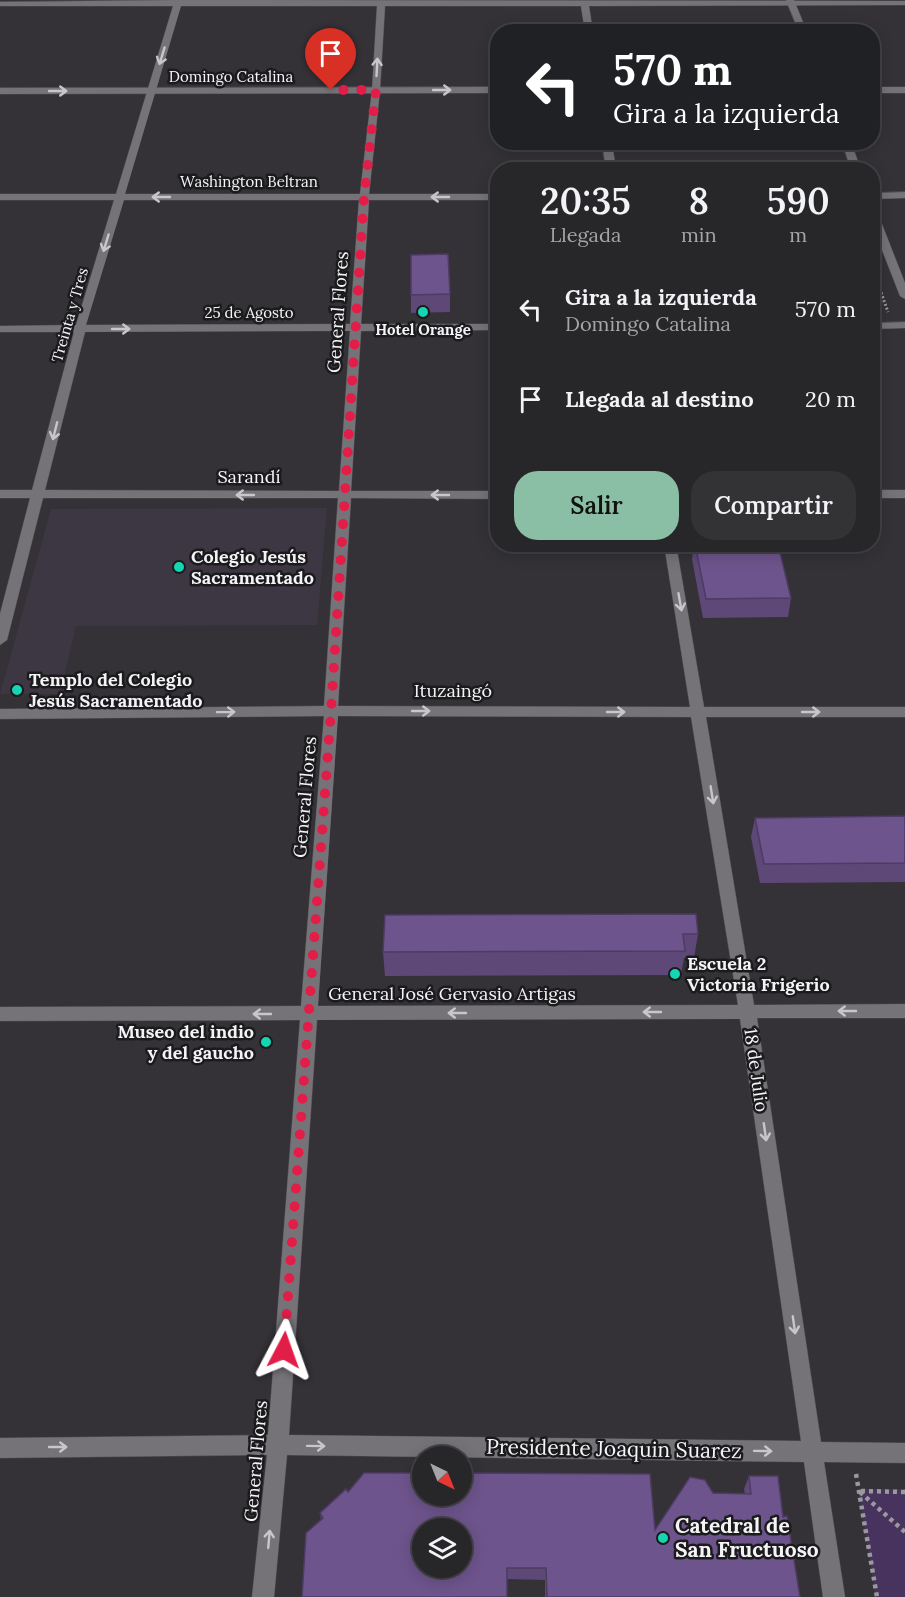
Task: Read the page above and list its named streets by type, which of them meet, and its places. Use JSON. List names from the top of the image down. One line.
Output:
{"streets":{"street":["Domingo Catalina","Washington Beltran","General Flores","25 de Agosto","Treinta y Tres","Sarandí","Ituzaingó","General José Gervasio Artigas","18 de Julio","Presidente Joaquin Suarez"]},"crossings":[["Domingo Catalina","General Flores"],["Domingo Catalina","Treinta y Tres"],["Washington Beltran","General Flores"],["Washington Beltran","Treinta y Tres"],["General Flores","25 de Agosto"],["General Flores","Sarandí"],["General Flores","Ituzaingó"],["General Flores","General José Gervasio Artigas"],["General Flores","Presidente Joaquin Suarez"],["25 de Agosto","Treinta y Tres"],["Treinta y Tres","Sarandí"],["Ituzaingó","18 de Julio"],["General José Gervasio Artigas","18 de Julio"],["18 de Julio","Presidente Joaquin Suarez"]],"one_way":["Washington Beltran","25 de Agosto","Treinta y Tres","Sarandí","Ituzaingó","General José Gervasio Artigas","18 de Julio","Presidente Joaquin Suarez"],"places":["Hotel Orange","Colegio Jesús Sacramentado","Templo del Colegio Jesús Sacramentado","Escuela 2 Victoria Frigerio","Museo del indio y del gaucho","Catedral de San Fructuoso"],"north":"bottom right","page":{"turn":["570 m","Gira a la izquierda"],"eta":["20:35","Llegada","8","min","590","m"],"list":[{"name":"Gira a la izquierda","note":"Domingo Catalina","value":"570 m"},{"name":"Llegada al destino","value":"20 m"}],"buttons":["Salir","Compartir"]}}
